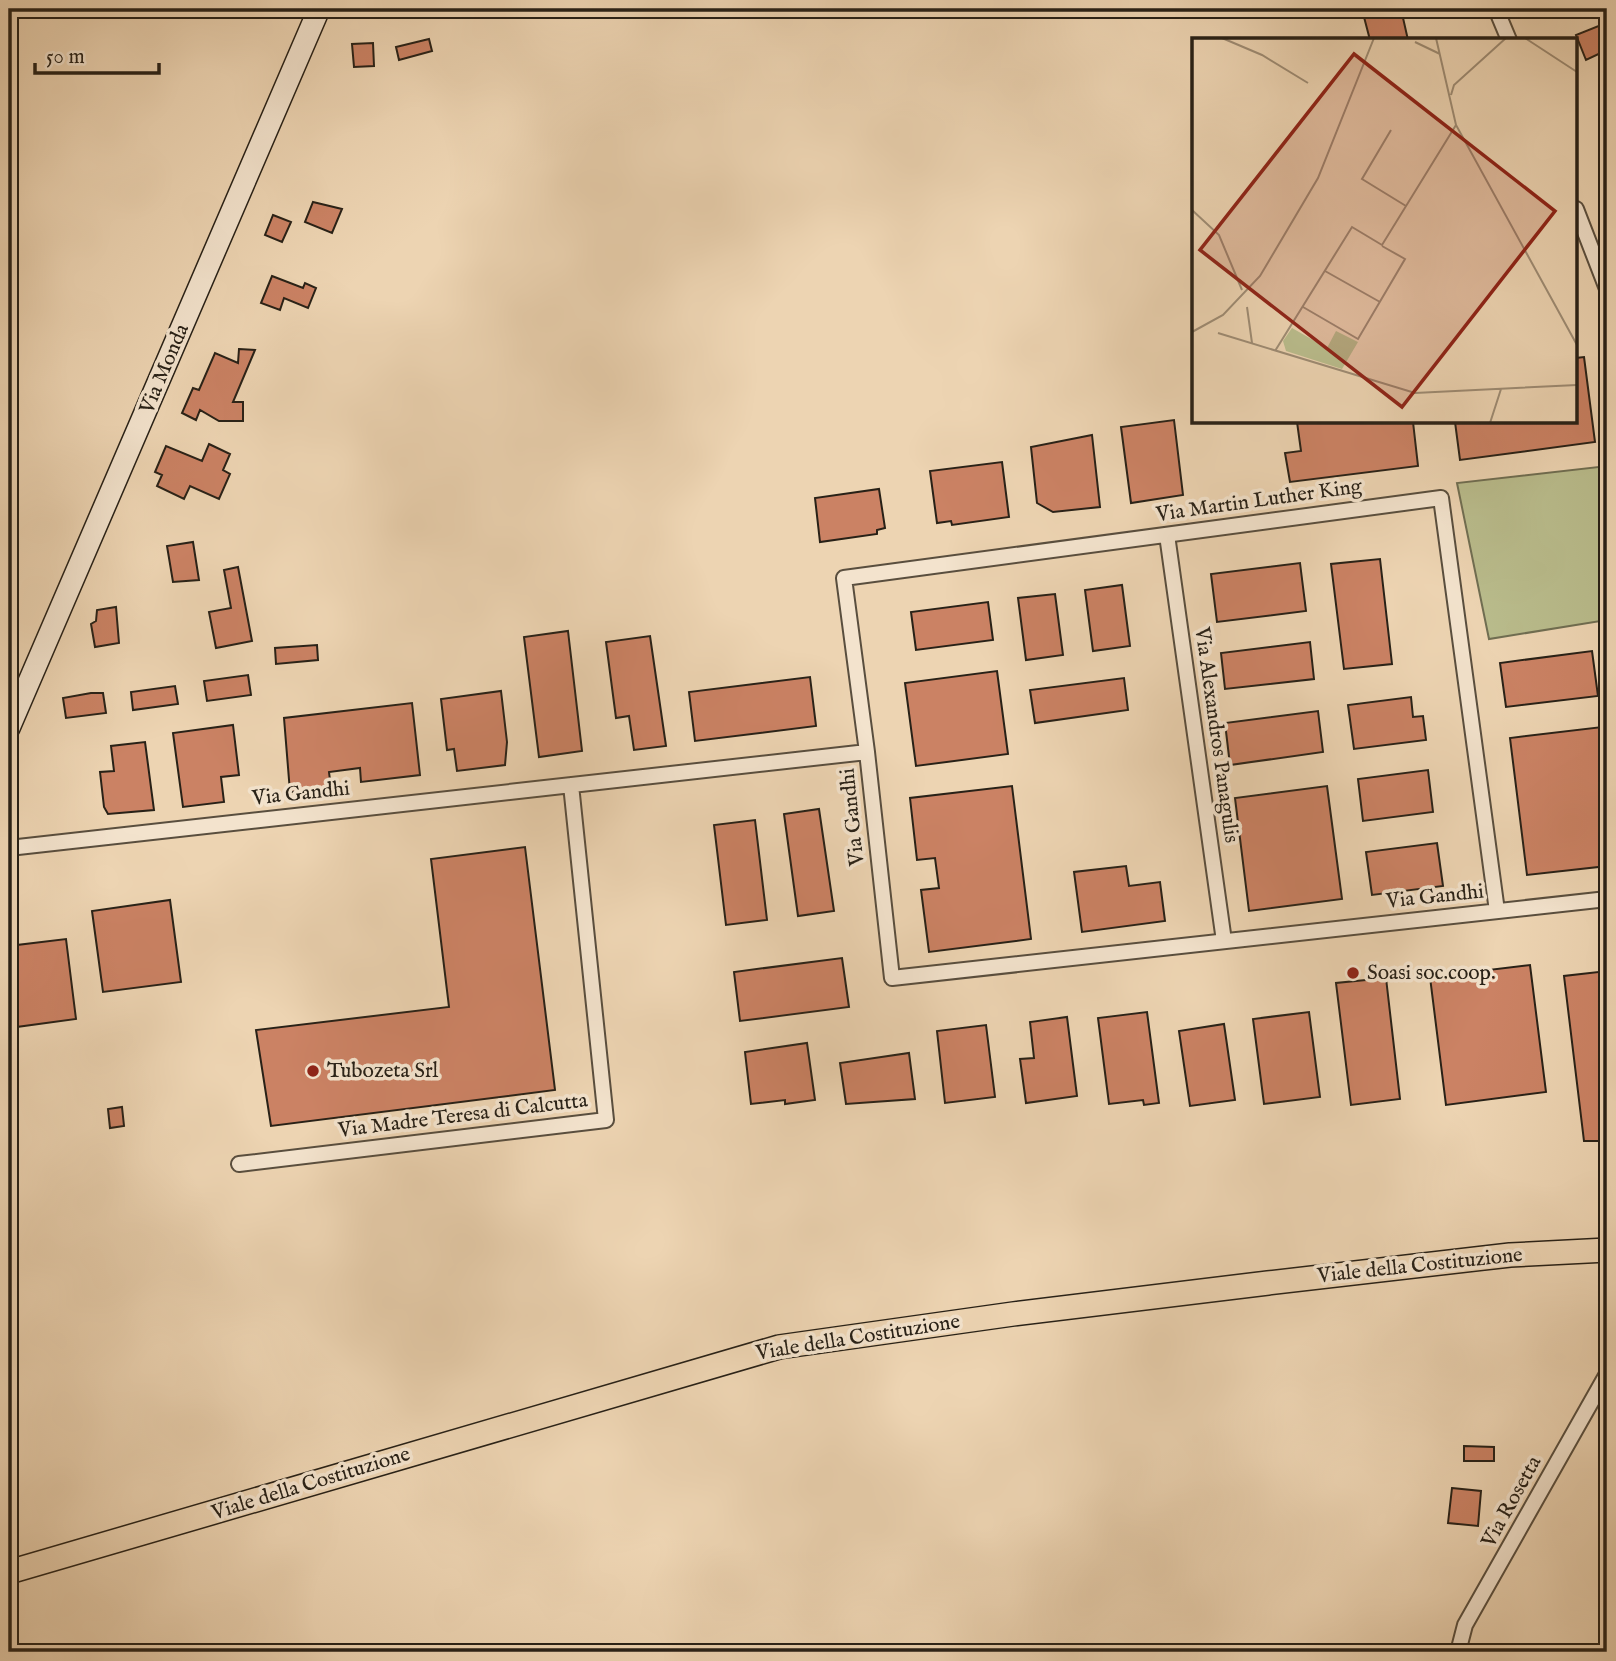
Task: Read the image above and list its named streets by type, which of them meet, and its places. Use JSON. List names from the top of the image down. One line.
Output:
{"streets":{"main road":["Via Monda","Viale della Costituzione"],"street":["Via Martin Luther King","Via Alexandros Panagulis","Via Gandhi","Via Madre Teresa di Calcutta","Via Rosetta"]},"crossings":[["Via Martin Luther King","Via Alexandros Panagulis"],["Via Martin Luther King","Via Gandhi"],["Via Alexandros Panagulis","Via Gandhi"],["Via Gandhi","Via Madre Teresa di Calcutta"]],"places":["Soasi soc.coop.","Tubozeta Srl"],"scale_bar":"50 m"}
